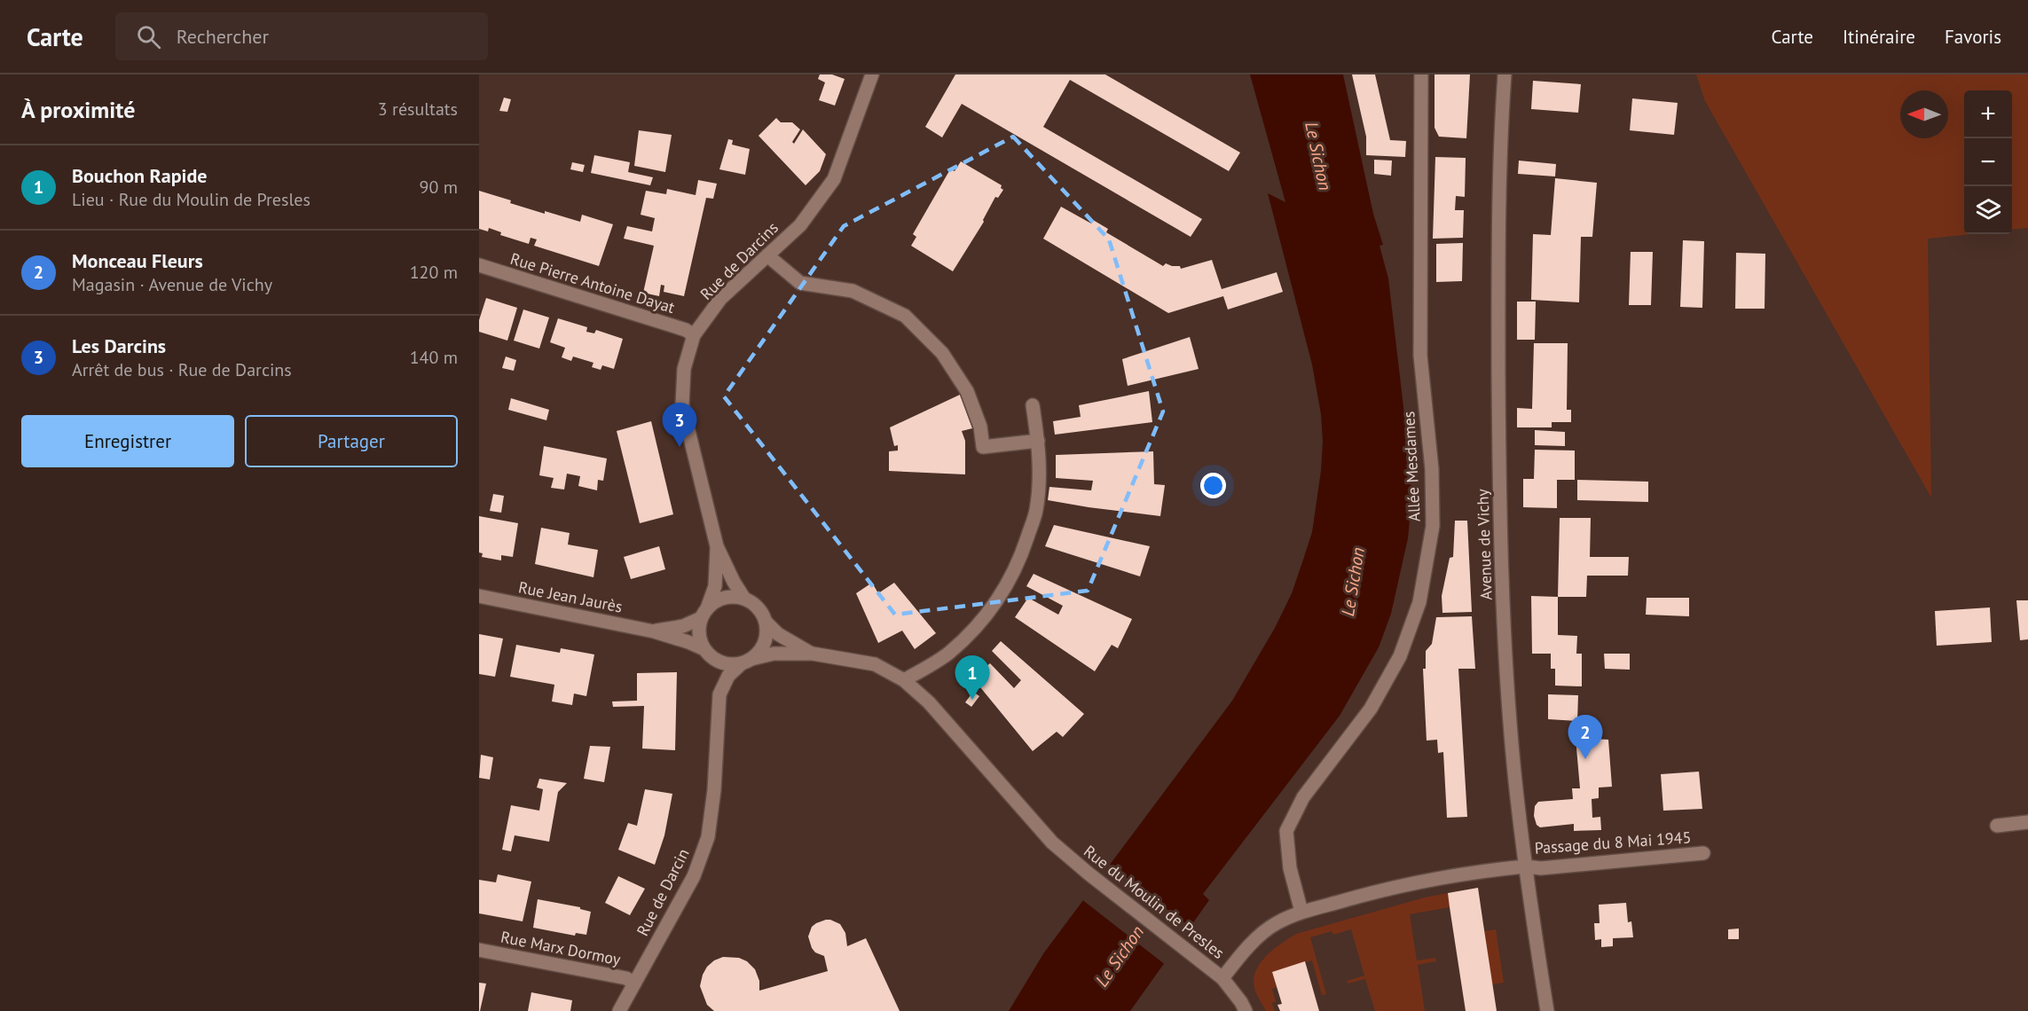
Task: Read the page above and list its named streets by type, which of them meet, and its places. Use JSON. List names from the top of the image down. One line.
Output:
{"streets":{"street":["Rue de Darcins","Rue Pierre Antoine Dayat","Allée Mesdames","Avenue de Vichy","Rue Jean Jaurès","Passage du 8 Mai 1945","Rue de Darcin","Rue du Moulin de Presles","Rue Marx Dormoy"]},"crossings":[["Rue de Darcins","Rue Pierre Antoine Dayat"],["Rue de Darcins","Rue Jean Jaurès"],["Rue de Darcins","Rue de Darcin"],["Rue de Darcins","Rue du Moulin de Presles"],["Allée Mesdames","Rue du Moulin de Presles"],["Avenue de Vichy","Passage du 8 Mai 1945"],["Avenue de Vichy","Rue du Moulin de Presles"],["Rue Jean Jaurès","Rue de Darcin"],["Rue Jean Jaurès","Rue du Moulin de Presles"],["Passage du 8 Mai 1945","Rue du Moulin de Presles"],["Rue de Darcin","Rue du Moulin de Presles"],["Rue de Darcin","Rue Marx Dormoy"]],"water":["Le Sichon"],"north":"left","page":{"header":"Carte","search":"Rechercher","nav":["Carte","Itinéraire","Favoris"],"heading":["À proximité","3 résultats"],"map_buttons":["+","−"],"list":[{"mark":"1","name":"Bouchon Rapide","note":"Lieu · Rue du Moulin de Presles","value":"90 m"},{"mark":"2","name":"Monceau Fleurs","note":"Magasin · Avenue de Vichy","value":"120 m"},{"mark":"3","name":"Les Darcins","note":"Arrêt de bus · Rue de Darcins","value":"140 m"}],"buttons":["Enregistrer","Partager"],"pins":["3","1","2"]}}
